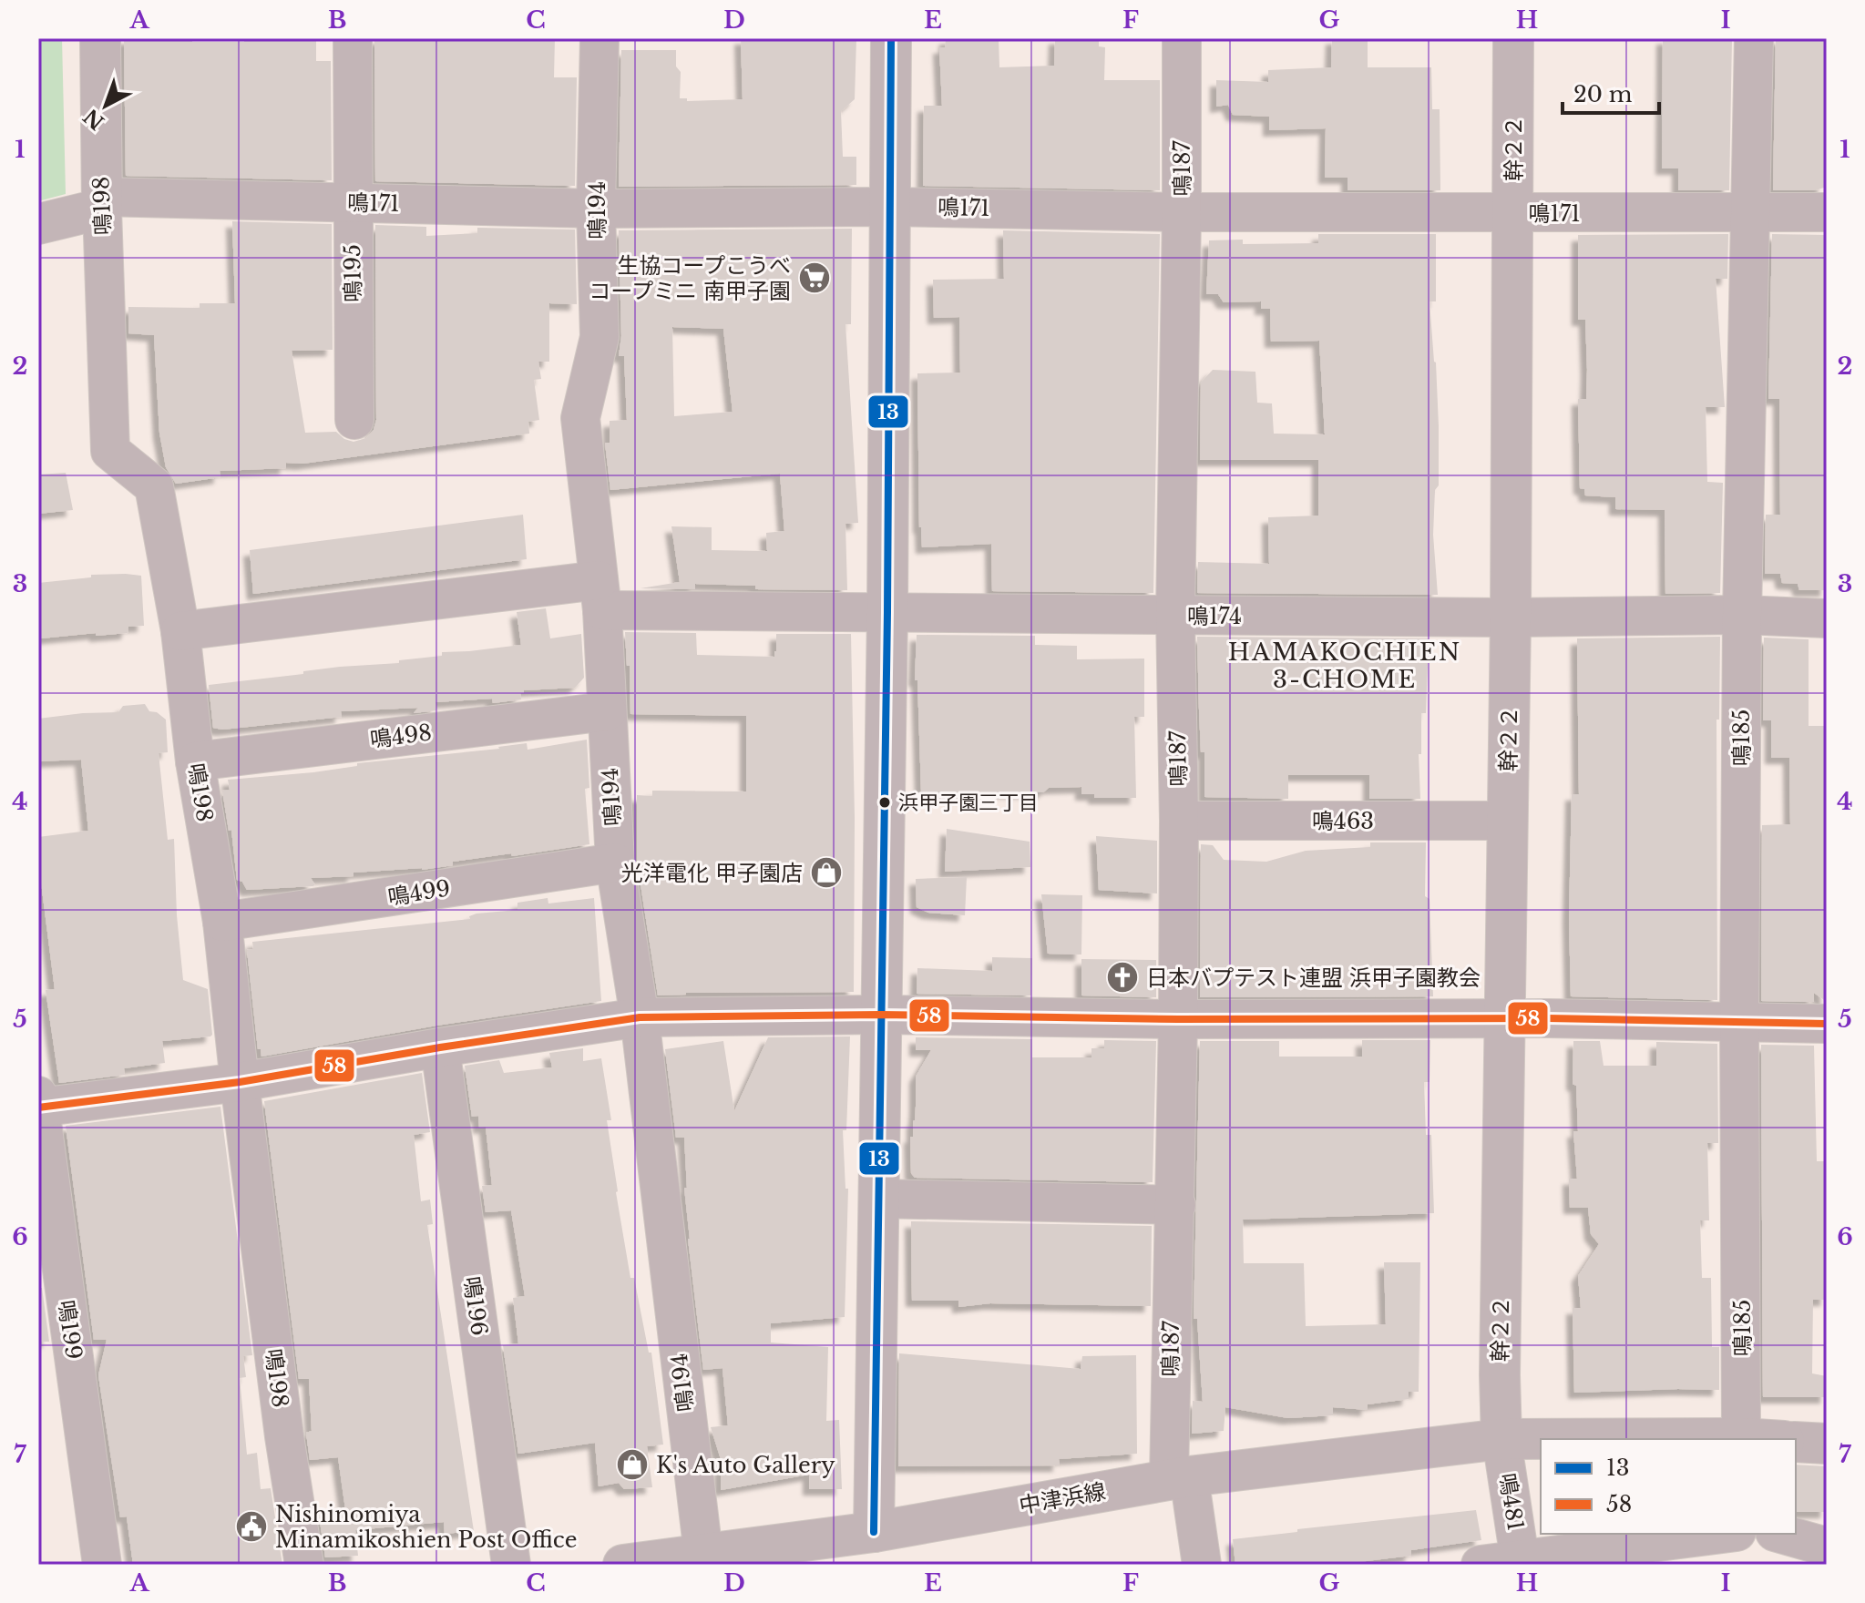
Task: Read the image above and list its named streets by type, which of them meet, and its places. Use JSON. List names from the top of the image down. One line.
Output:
{"streets":{"street":["幹２２","鳴187","鳴171","鳴198","鳴194","鳴195","鳴174","鳴498","鳴185","鳴463","鳴499","鳴196","鳴199","中津浜線","鳴481"]},"crossings":[["幹２２","鳴171"],["幹２２","鳴174"],["幹２２","鳴463"],["幹２２","中津浜線"],["幹２２","鳴481"],["鳴187","鳴171"],["鳴187","鳴174"],["鳴187","鳴463"],["鳴187","中津浜線"],["鳴171","鳴198"],["鳴171","鳴194"],["鳴171","鳴195"],["鳴171","鳴185"],["鳴198","鳴174"],["鳴198","鳴498"],["鳴198","鳴499"],["鳴194","鳴174"],["鳴194","鳴498"],["鳴194","鳴499"],["鳴194","中津浜線"],["鳴174","鳴185"],["鳴185","中津浜線"],["中津浜線","鳴481"]],"districts":["HAMAKOCHIEN 3-CHOME"],"places":{"supermarket":["生協コープこうべ コープミニ 南甲子園"],"other":["浜甲子園三丁目"],"shop":["光洋電化 甲子園店","K's Auto Gallery"],"church":["日本バプテスト連盟 浜甲子園教会"],"public building":["Nishinomiya Minamikoshien Post Office"]},"lines":["transit line 13","transit line 58"],"legend":["13","58"],"scale_bar":"20 m","north":"bottom left","grid":{"columns":["A","B","C","D","E","F","G","H","I"],"rows":["1","2","3","4","5","6","7"]}}
